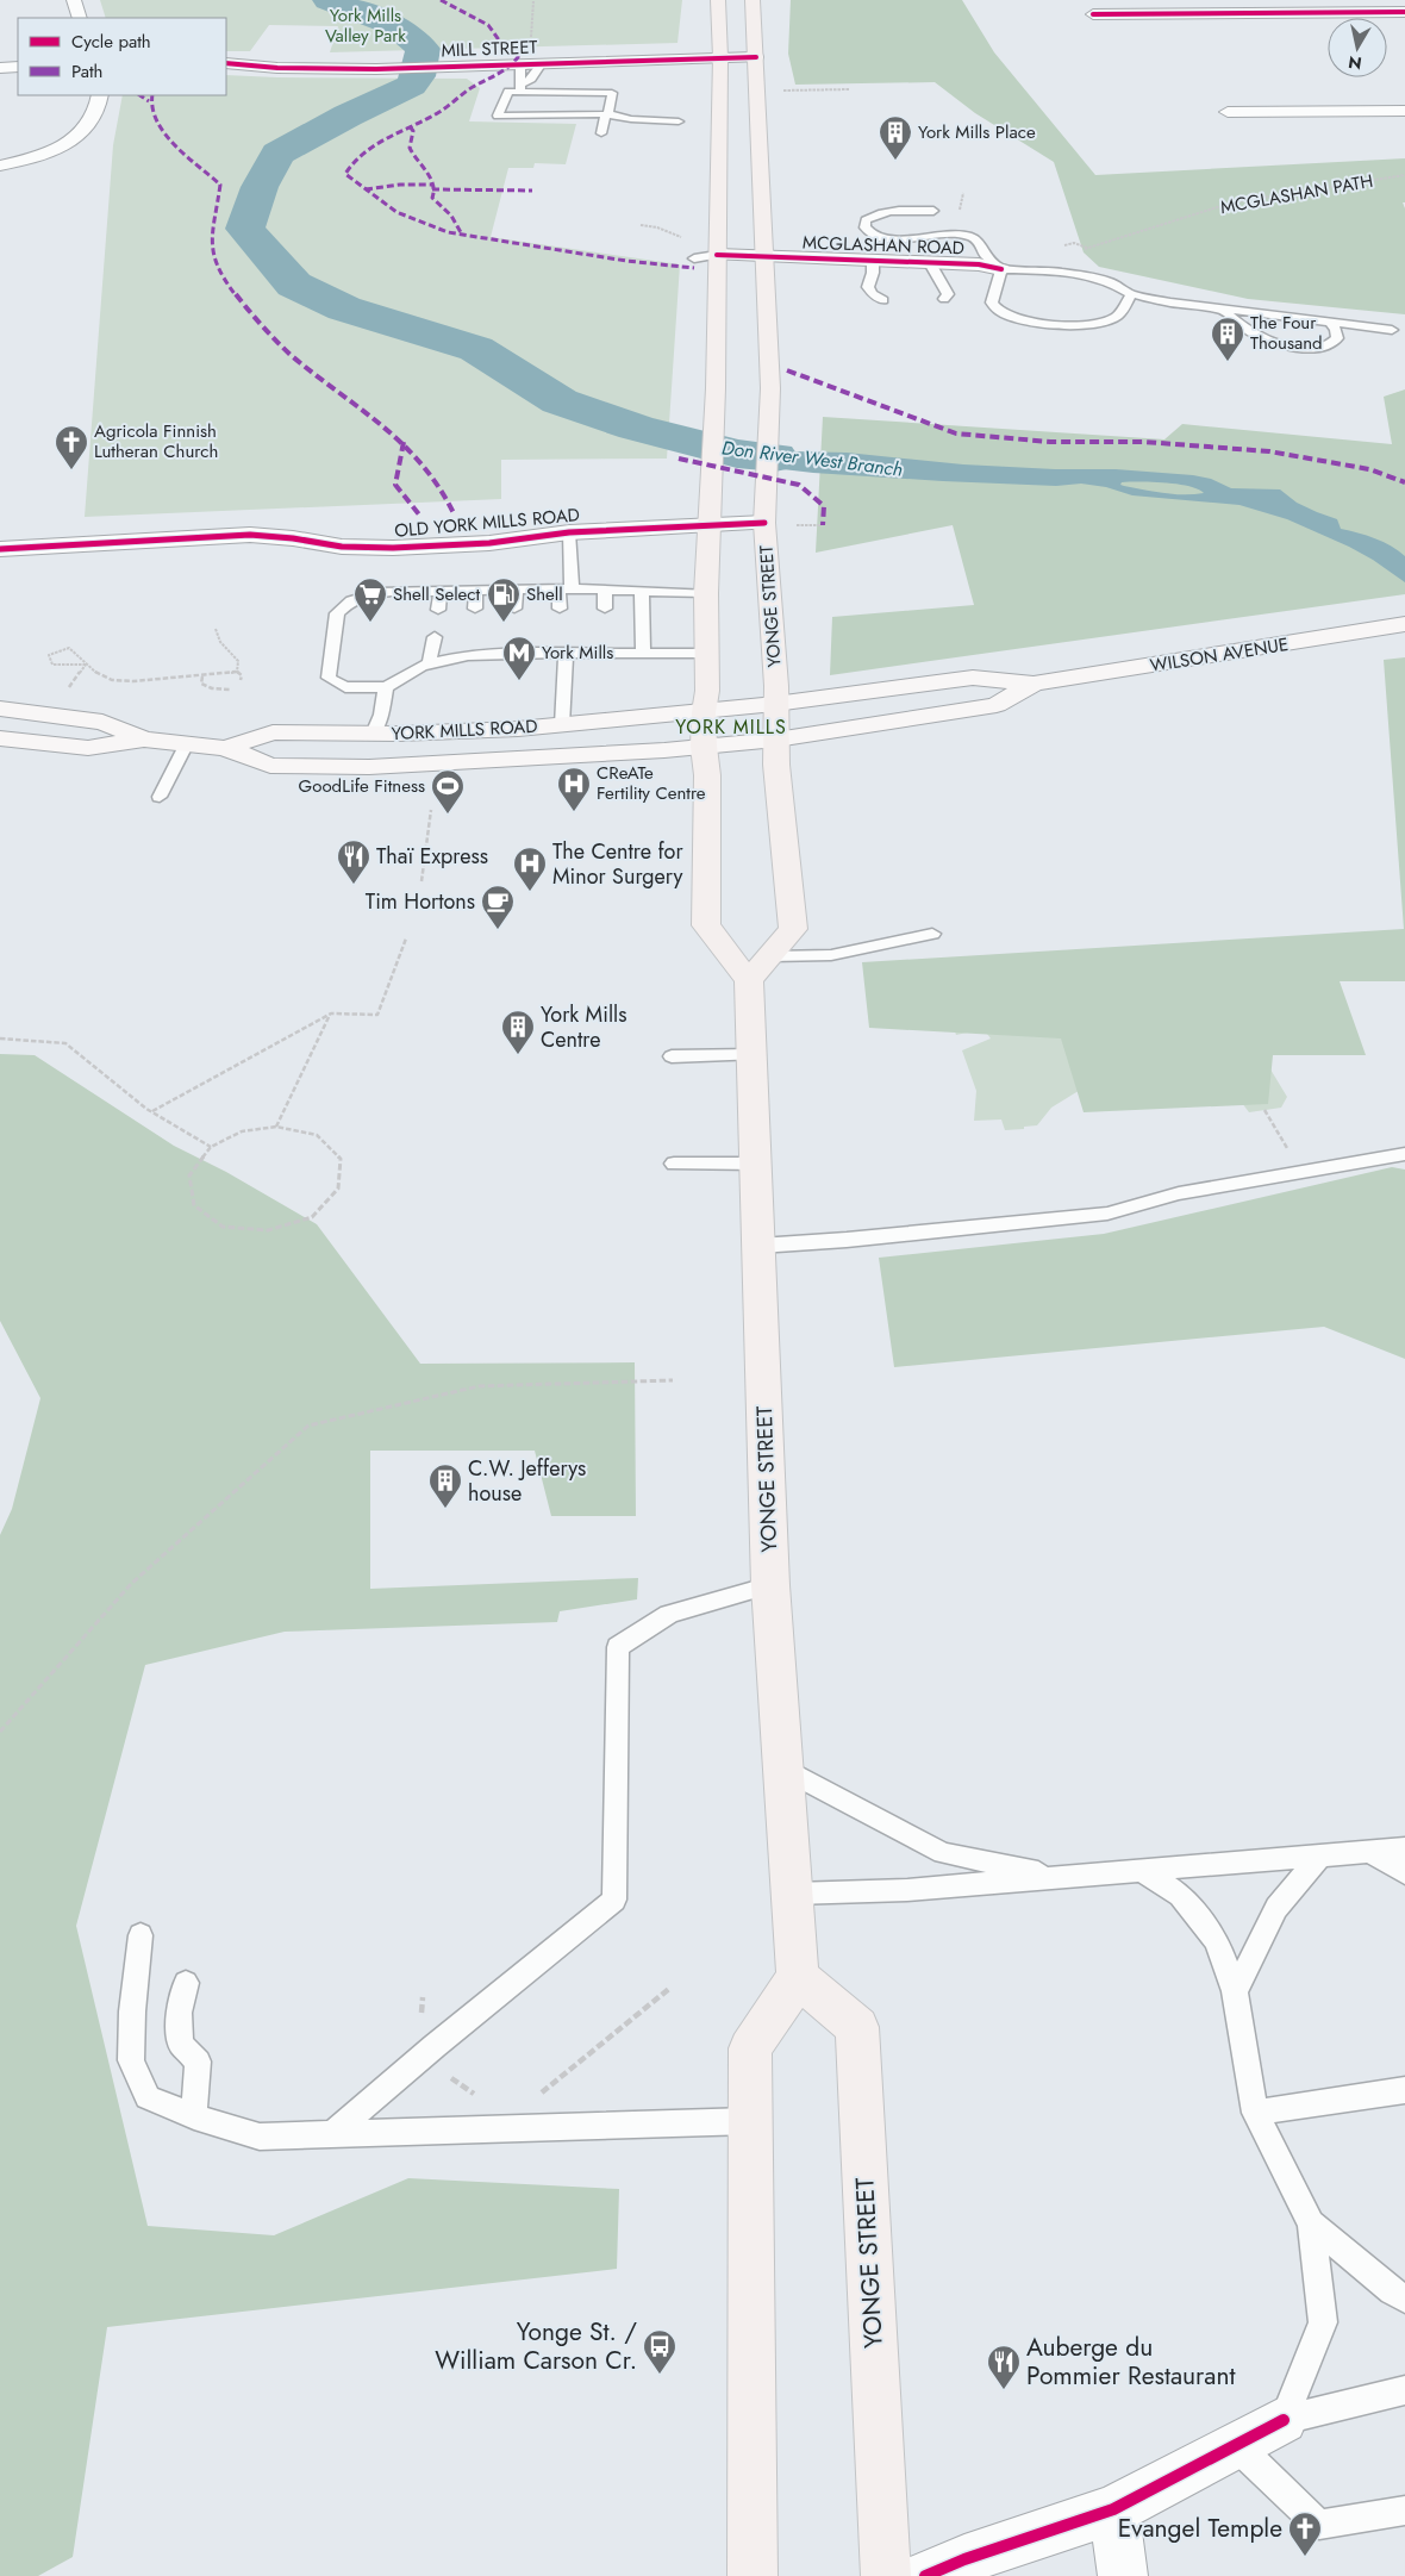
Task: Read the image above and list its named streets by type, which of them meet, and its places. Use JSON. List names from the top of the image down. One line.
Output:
{"streets":{"main road":["YONGE STREET","WILSON AVENUE","YORK MILLS ROAD"],"street":["MILL STREET","MCGLASHAN ROAD","OLD YORK MILLS ROAD"],"path":["MCGLASHAN PATH"]},"crossings":[["MILL STREET","YONGE STREET"],["MCGLASHAN ROAD","YONGE STREET"],["OLD YORK MILLS ROAD","YONGE STREET"],["YONGE STREET","WILSON AVENUE"],["WILSON AVENUE","YORK MILLS ROAD"]],"districts":["YORK MILLS"],"water":["Don River West Branch"],"parks":["York Mills Valley Park"],"places":{"building":["York Mills Place","The Four Thousand","York Mills Centre","C.W. Jefferys house"],"church":["Agricola Finnish Lutheran Church","Evangel Temple"],"supermarket":["Shell Select"],"fuel station":["Shell"],"metro station":["York Mills"],"hospital":["CReATe Fertility Centre","The Centre for Minor Surgery"],"sports":["GoodLife Fitness"],"restaurant":["Thaï Express","Auberge du Pommier Restaurant"],"cafe":["Tim Hortons"],"bus stop":["Yonge St. / William Carson Cr."]},"legend":["Cycle path","Path"],"north":"bottom"}
